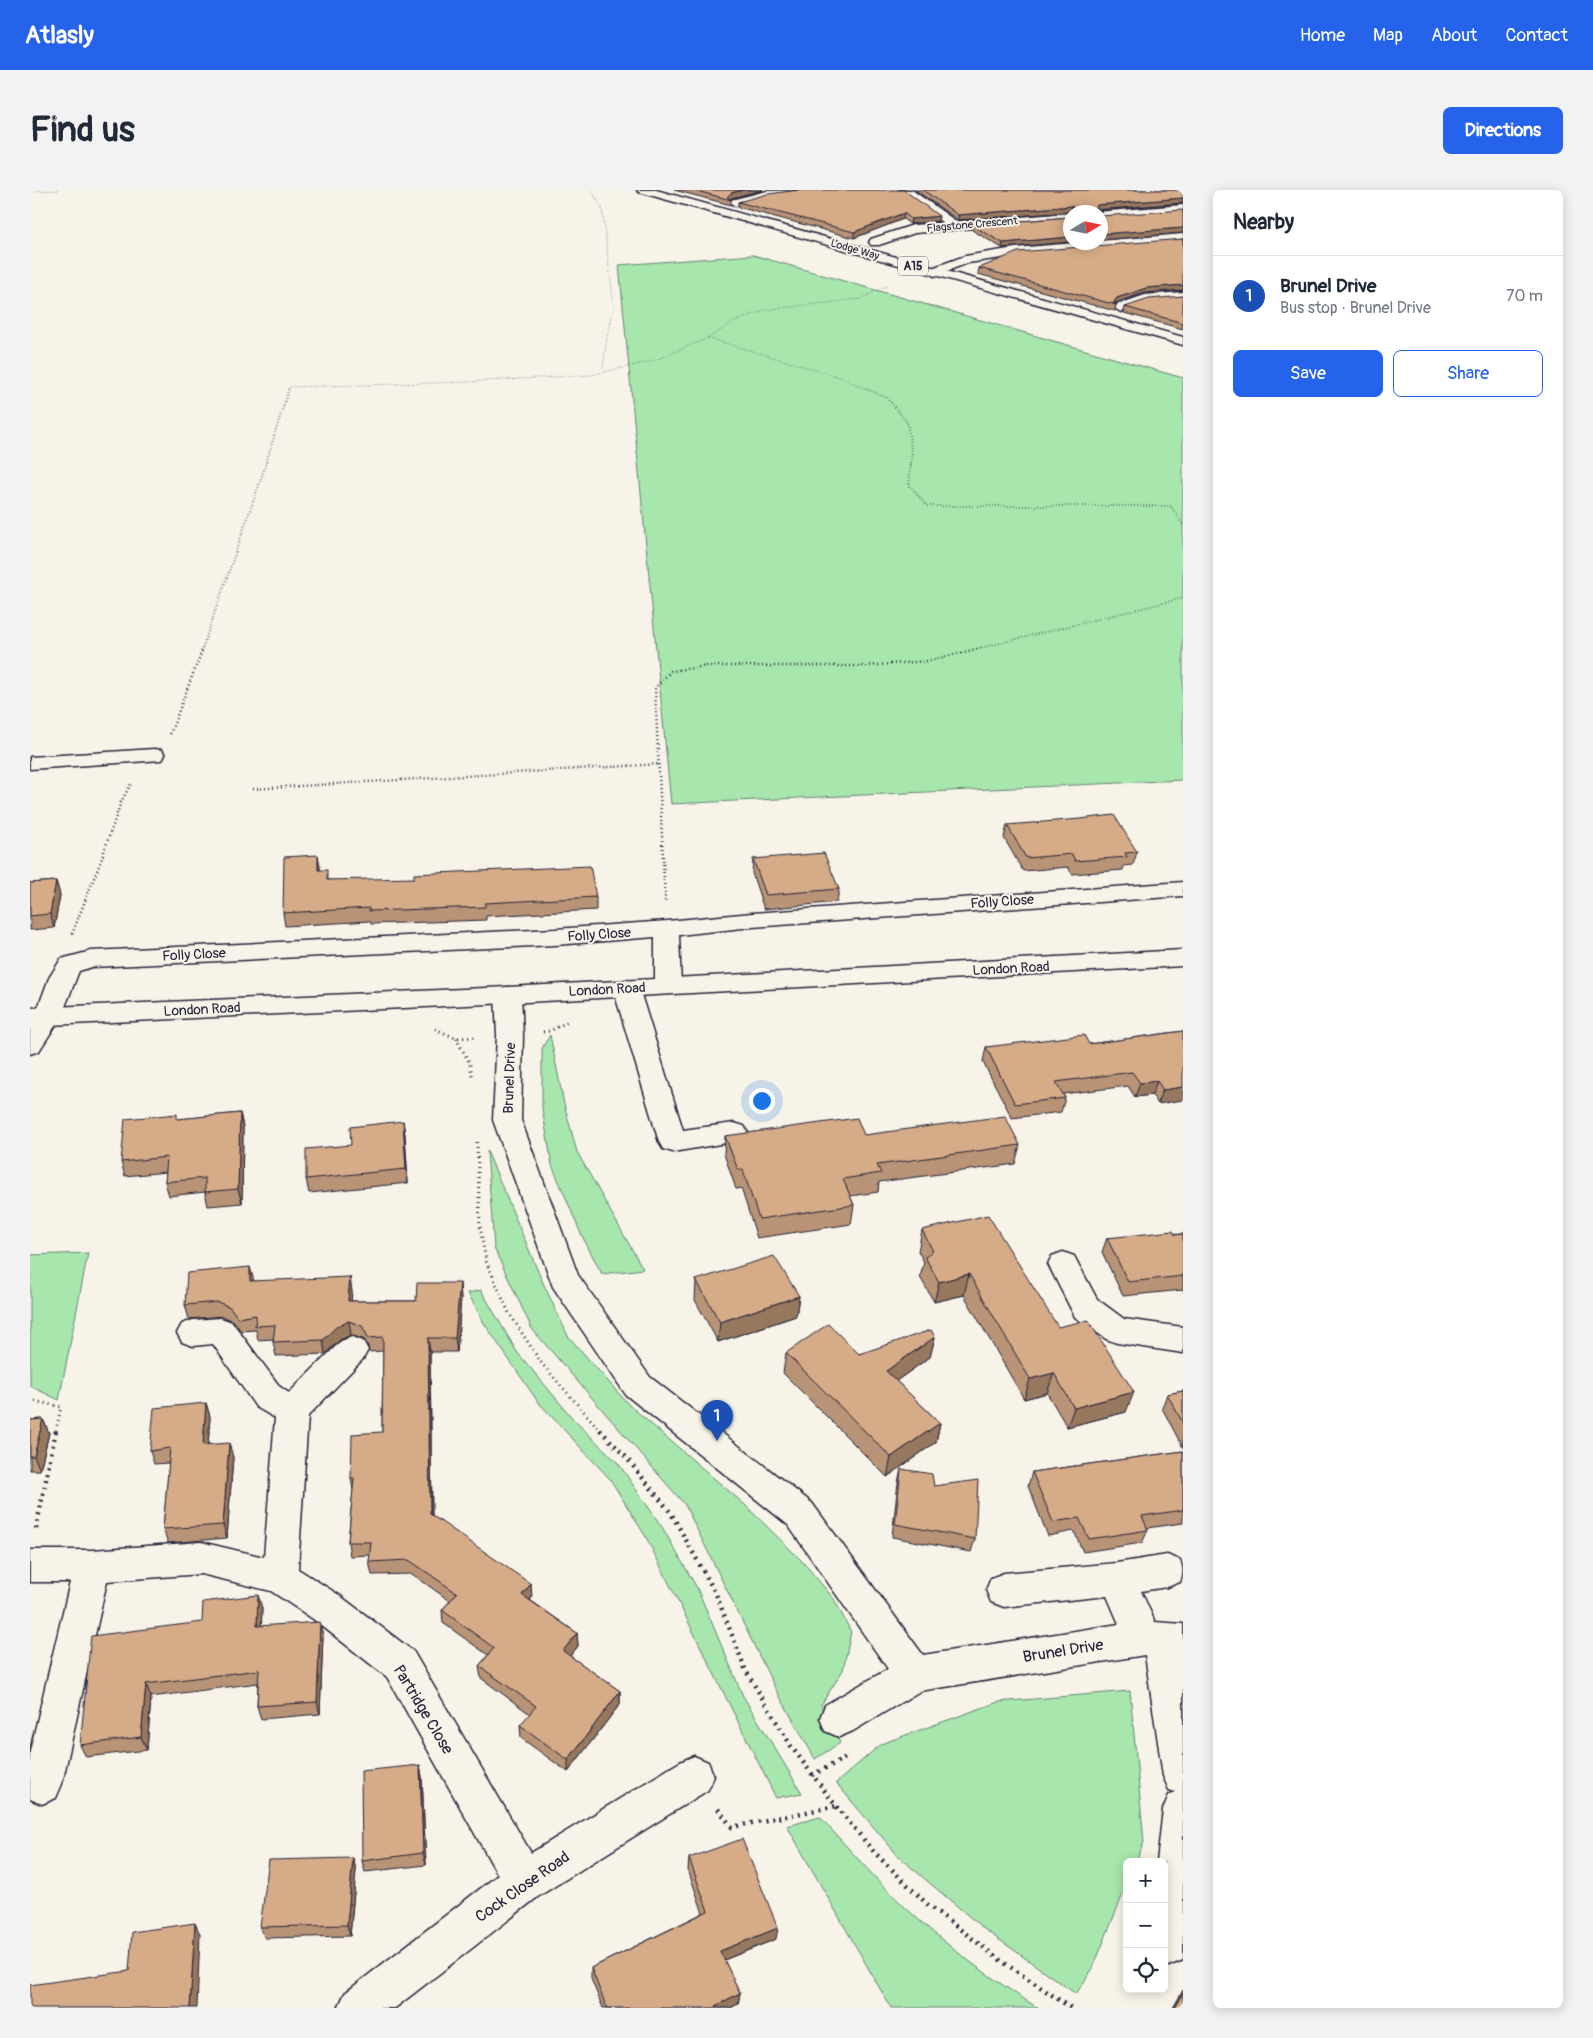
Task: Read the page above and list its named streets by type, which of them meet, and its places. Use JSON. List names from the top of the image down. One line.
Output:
{"streets":{"street":["Flagstone Crescent","Lodge Way","A15","Folly Close","London Road","Brunel Drive","Partridge Close","Cock Close Road"]},"crossings":[["London Road","Brunel Drive"],["Partridge Close","Cock Close Road"]],"north":"right","page":{"header":"Atlasly","nav":["Home","Map","About","Contact"],"buttons":["Directions",["Save","Share"]],"title":"Find us","heading":"Nearby","list":[{"mark":"1","name":"Brunel Drive","note":"Bus stop · Brunel Drive","value":"70 m"}],"pins":"1","map_buttons":["+","−"]}}
